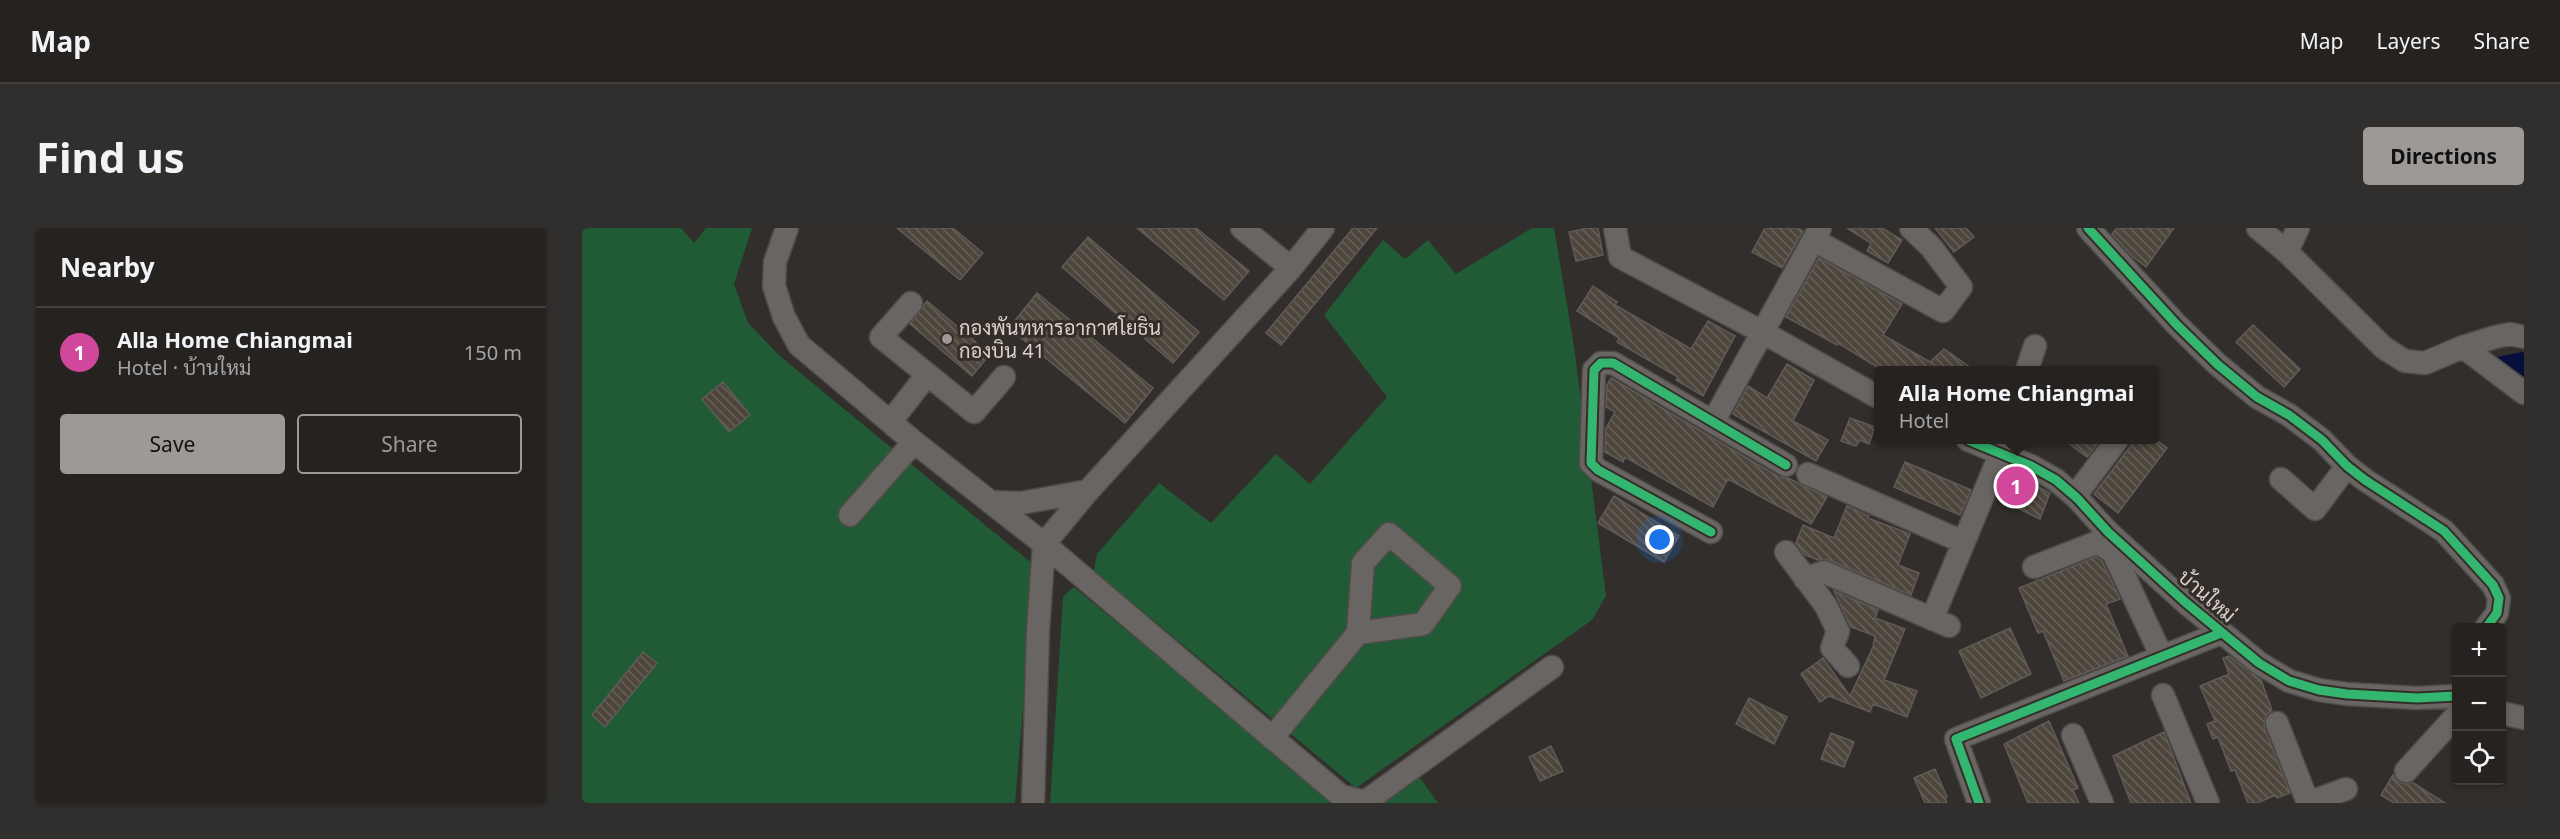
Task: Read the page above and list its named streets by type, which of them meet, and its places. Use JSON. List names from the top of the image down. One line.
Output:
{"streets":{"street":["บ้านใหม่"]},"places":["กองพันทหารอากาศโยธิน กองบิน 41"],"page":{"header":"Map","nav":["Map","Layers","Share"],"buttons":["Directions",["Save","Share"]],"title":"Find us","heading":"Nearby","list":[{"mark":"1","name":"Alla Home Chiangmai","note":"Hotel · บ้านใหม่","value":"150 m"}],"popup":["Alla Home Chiangmai","Hotel"],"pins":"1","map_buttons":["+","−"]}}
